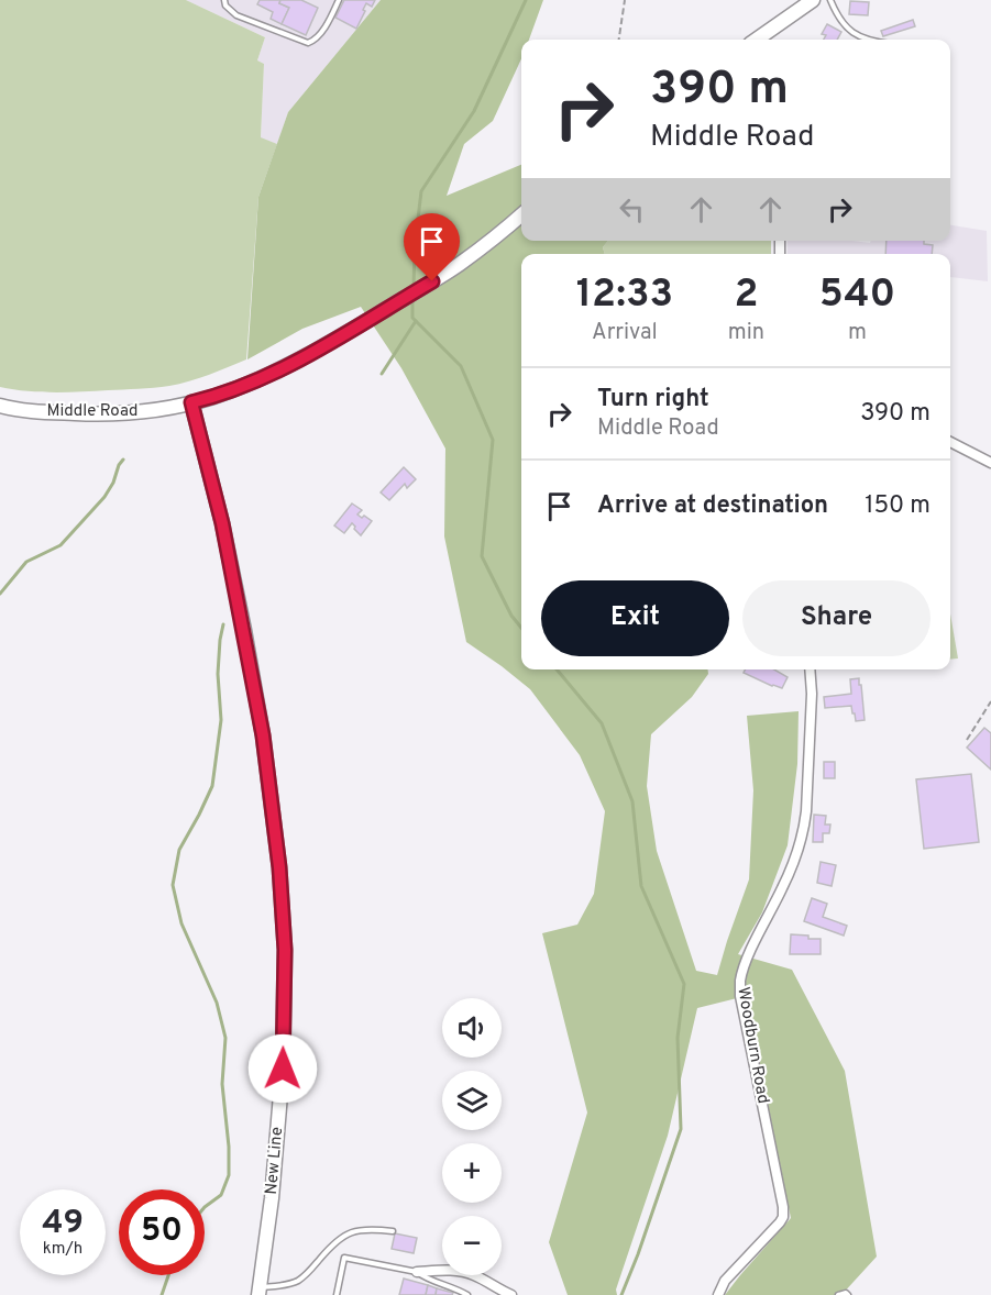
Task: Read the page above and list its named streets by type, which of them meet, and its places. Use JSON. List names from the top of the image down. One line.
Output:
{"streets":{"main road":["Middle Road","New Line"],"street":["Woodburn Road"]},"crossings":[["Middle Road","New Line"]],"page":{"turn":["390 m","Middle Road"],"eta":["12:33","Arrival","2","min","540","m"],"list":[{"name":"Turn right","note":"Middle Road","value":"390 m"},{"name":"Arrive at destination","value":"150 m"}],"buttons":["Exit","Share"],"map_buttons":["+","−"],"speed":"49 km/h","limit":"50"}}
